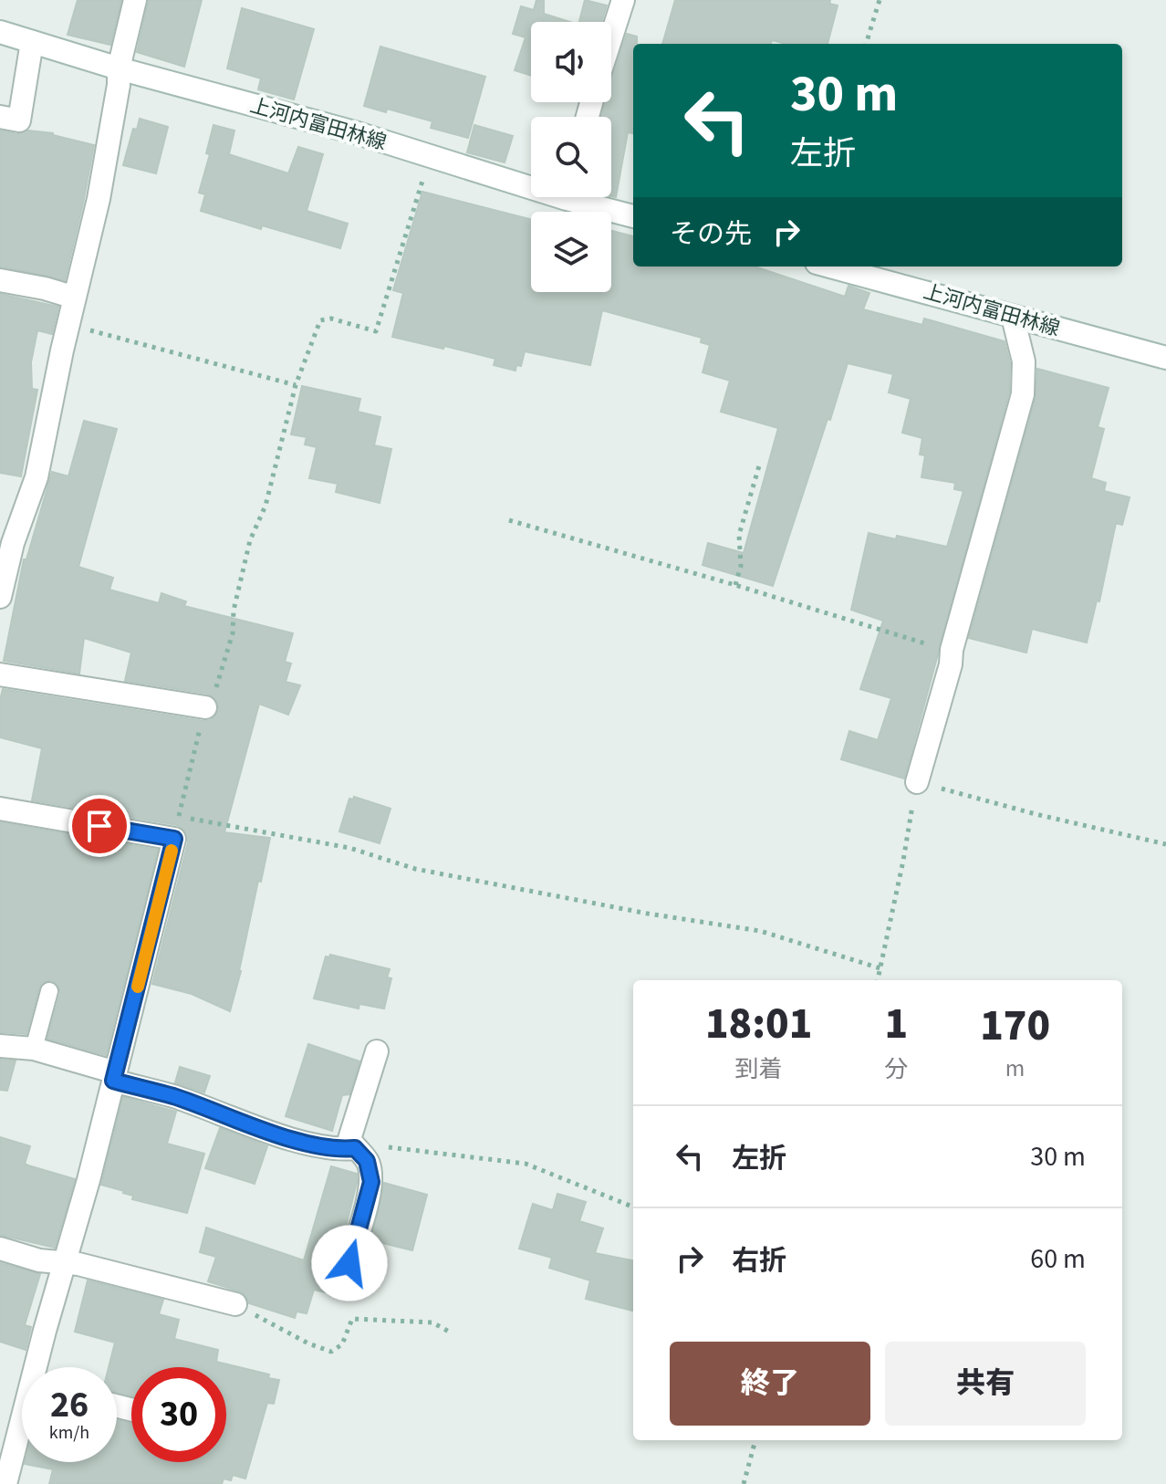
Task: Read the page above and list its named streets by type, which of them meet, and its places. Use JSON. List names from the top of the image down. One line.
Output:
{"streets":{"street":["上河内富田林線"]},"page":{"turn":["30 m","左折"],"then":"その先","eta":["18:01","到着","1","分","170","m"],"list":[{"name":"左折","value":"30 m"},{"name":"右折","value":"60 m"}],"buttons":["終了","共有"],"speed":"26 km/h","limit":"30"}}
